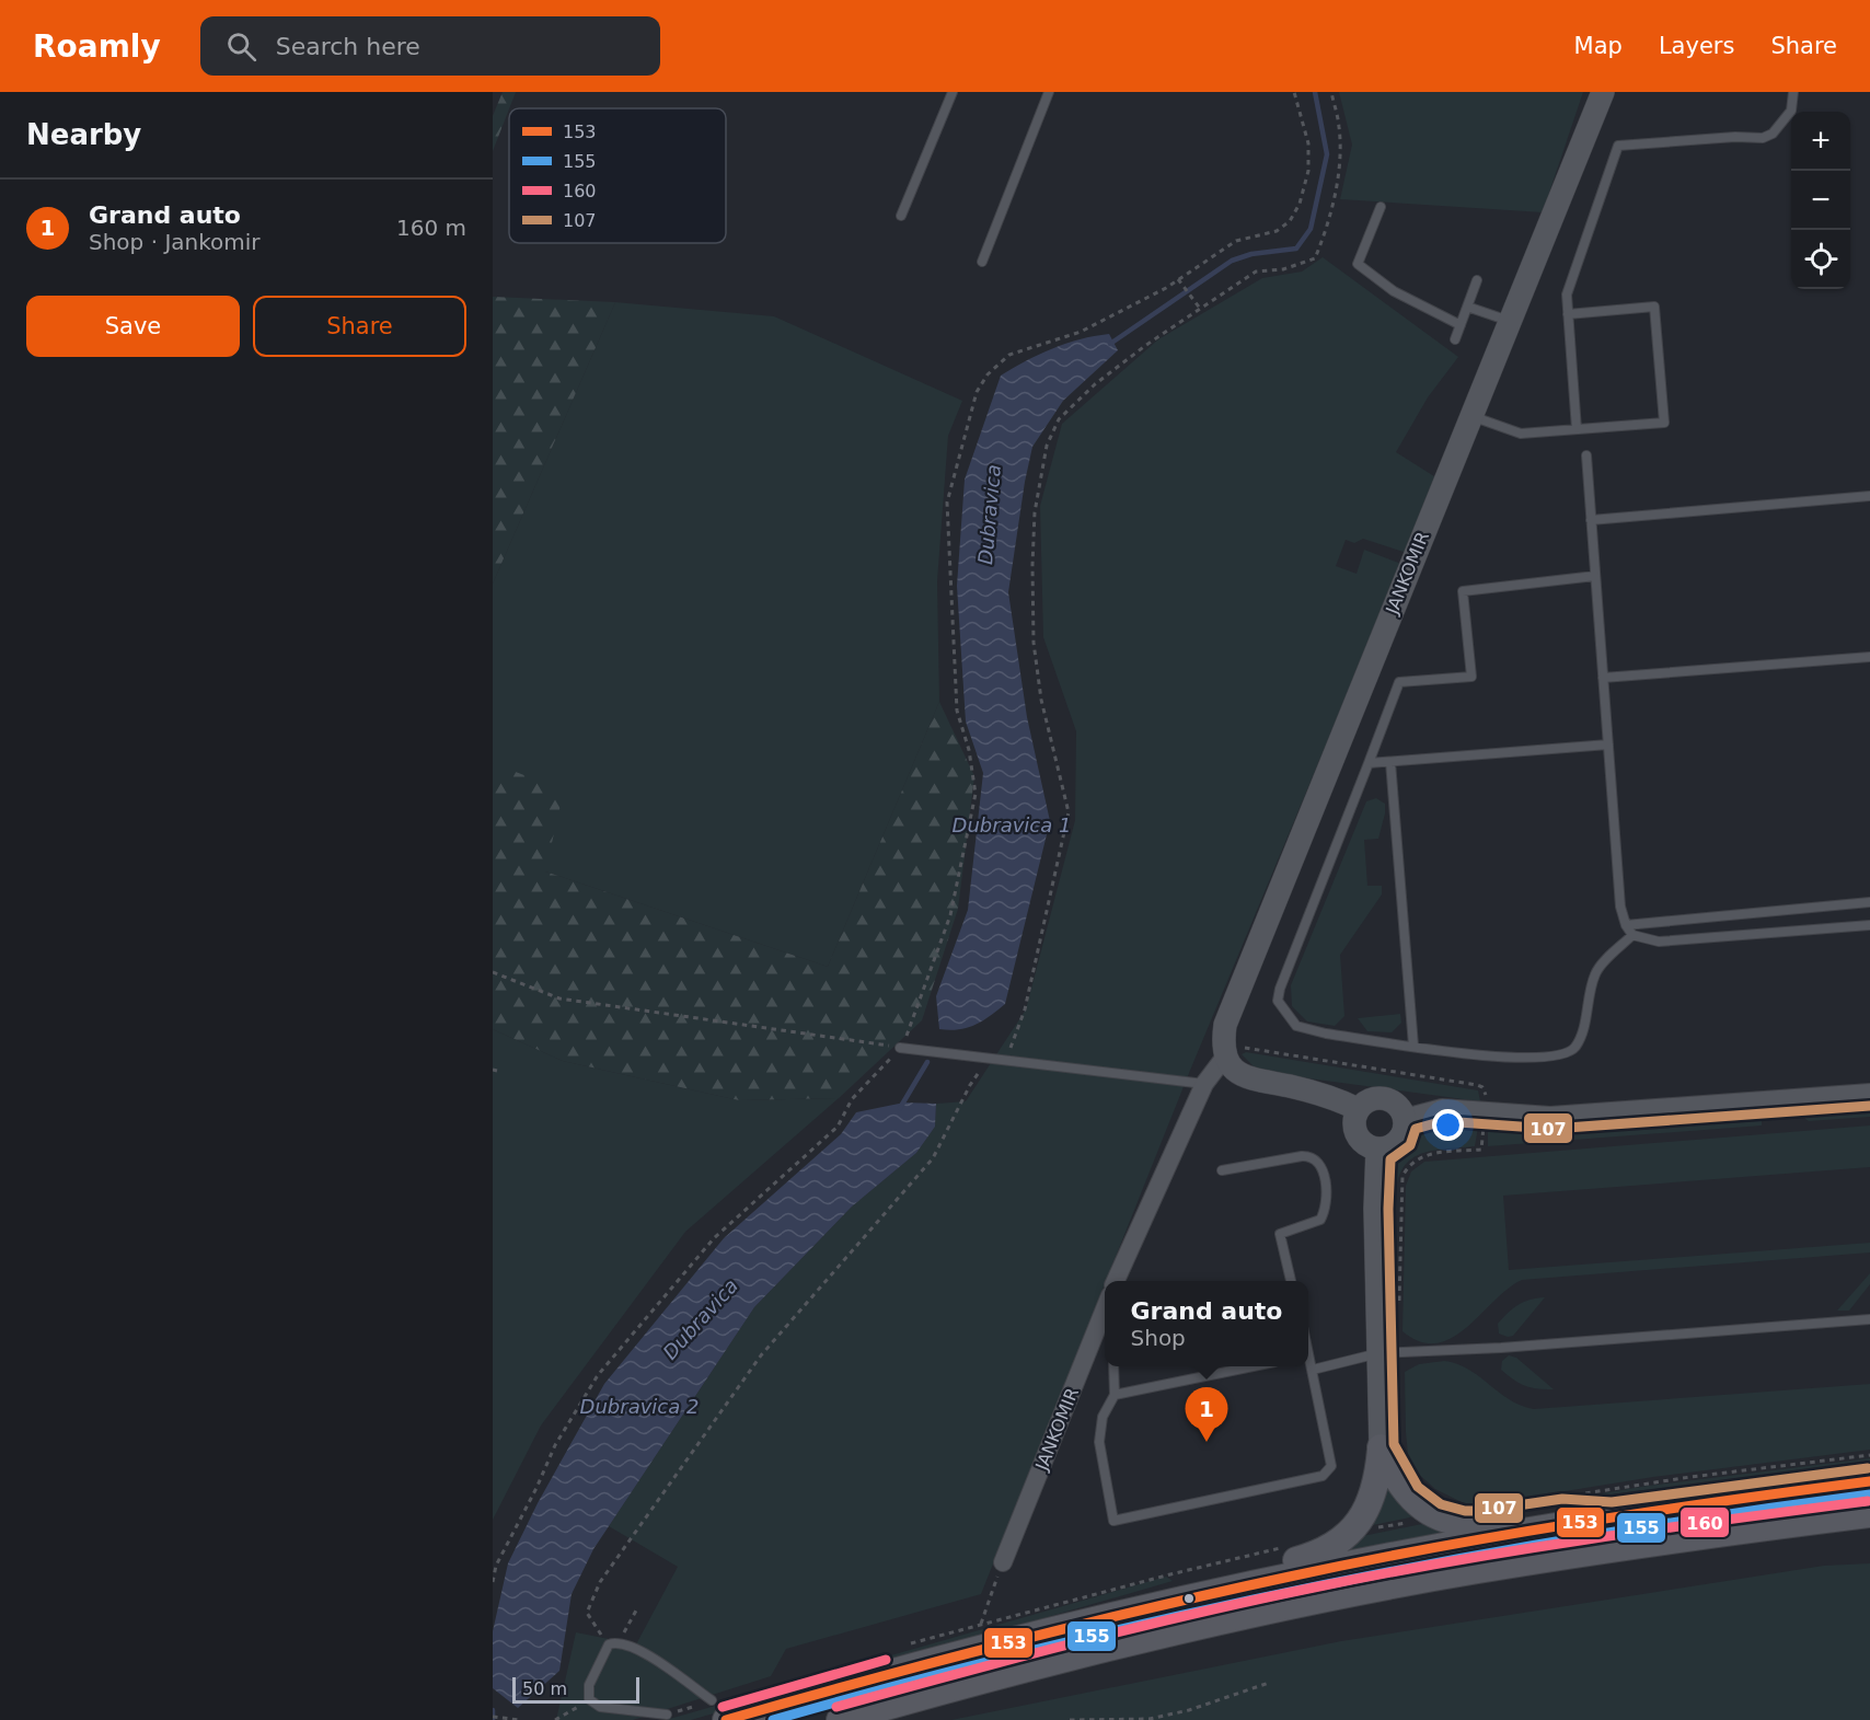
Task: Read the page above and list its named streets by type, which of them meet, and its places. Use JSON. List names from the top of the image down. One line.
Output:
{"streets":{"street":["JANKOMIR"]},"water":["Dubravica","Dubravica 1","Dubravica 2"],"lines":["transit line 107","transit line 153","transit line 155","transit line 160"],"legend":["153","155","160","107"],"scale_bar":"50 m","page":{"header":"Roamly","search":"Search here","nav":["Map","Layers","Share"],"heading":"Nearby","map_buttons":["+","−"],"list":[{"mark":"1","name":"Grand auto","note":"Shop · Jankomir","value":"160 m"}],"buttons":["Save","Share"],"popup":["Grand auto","Shop"],"pins":"1","scale":"50 m"}}
